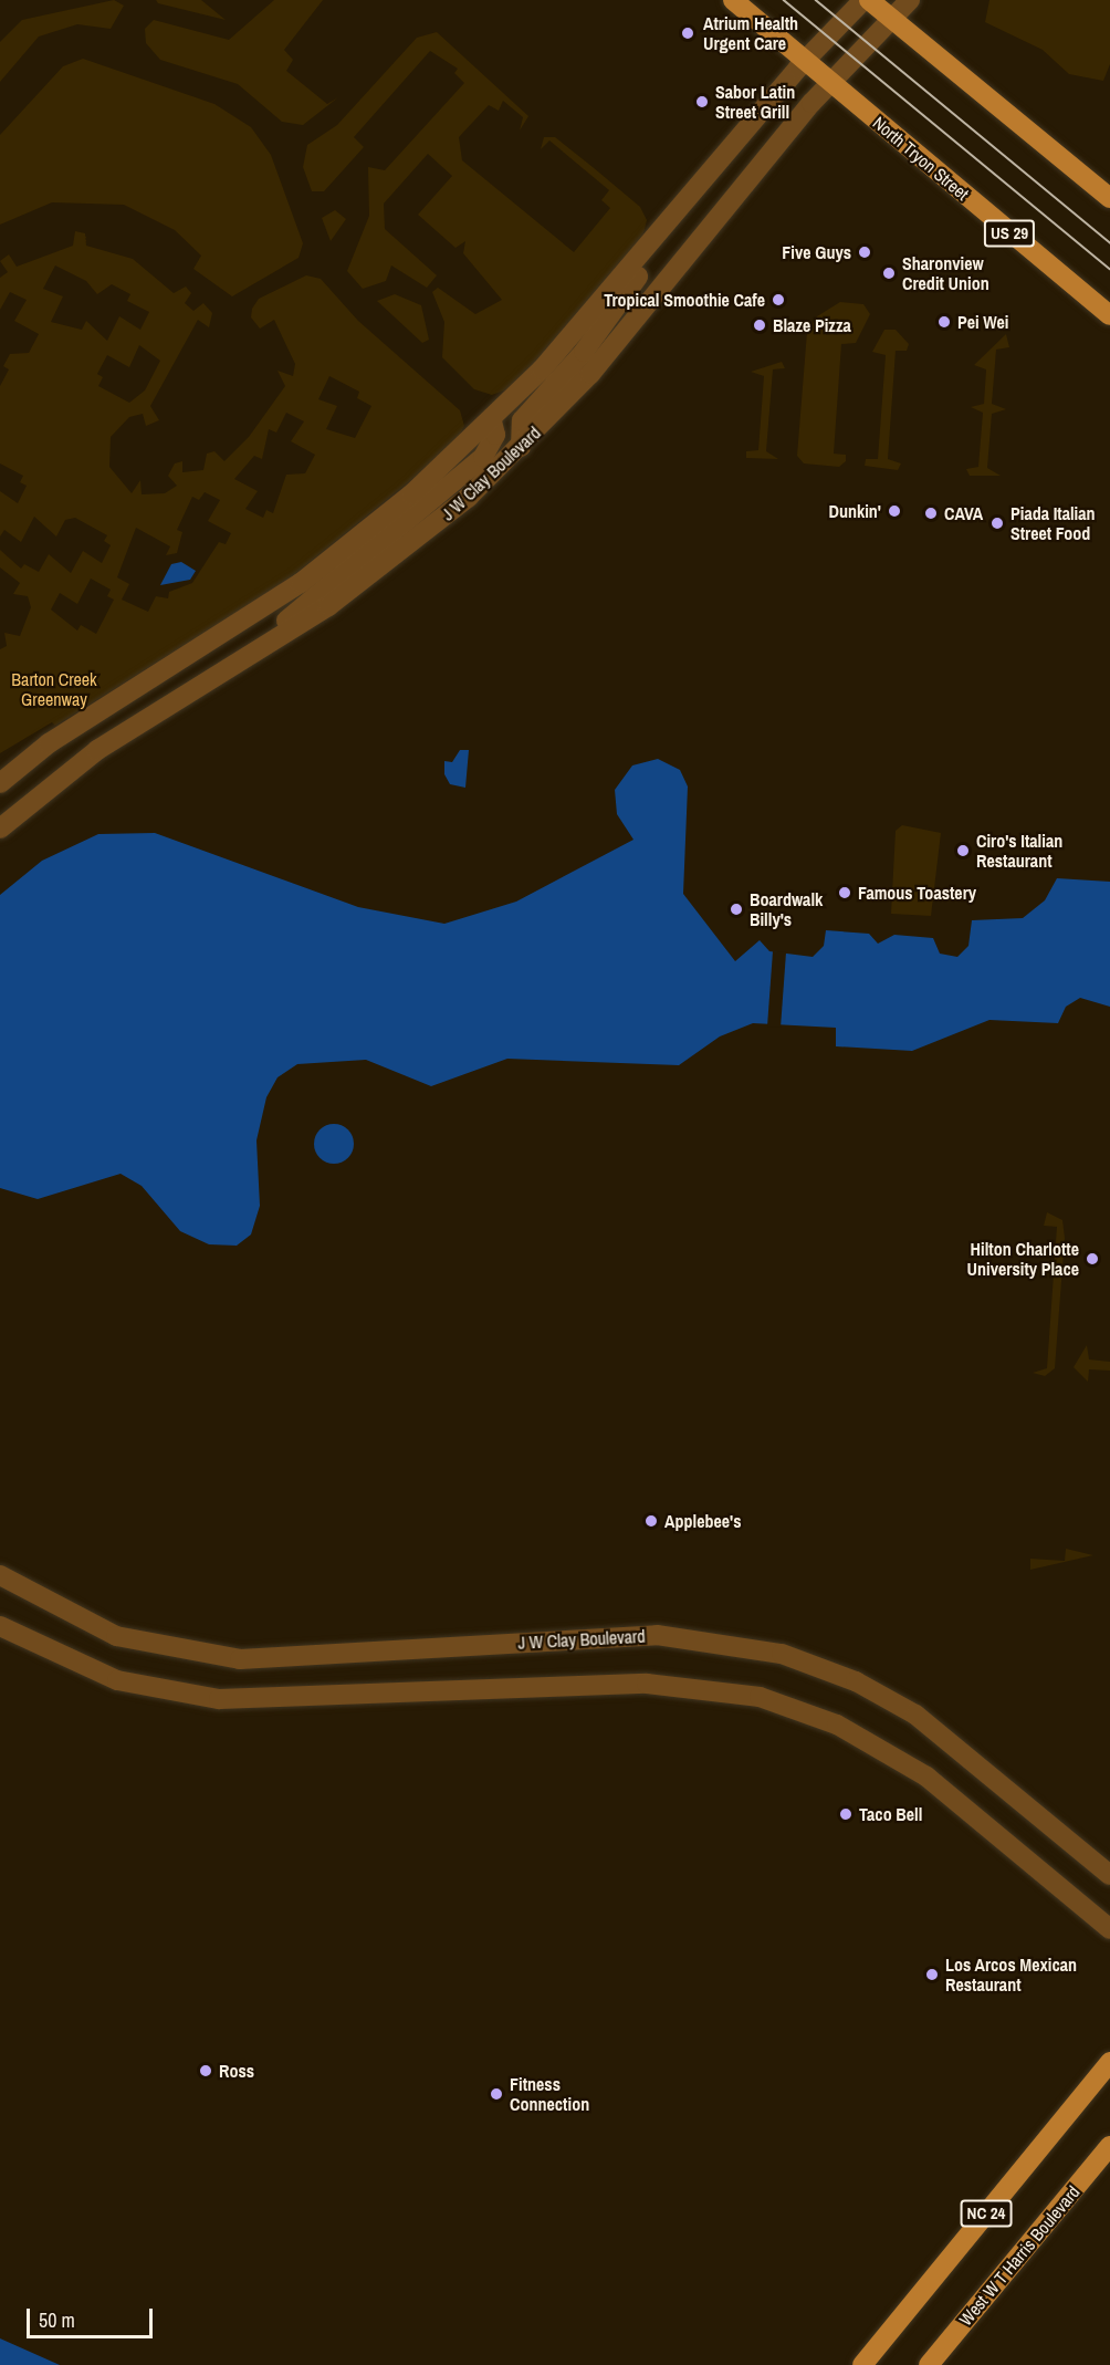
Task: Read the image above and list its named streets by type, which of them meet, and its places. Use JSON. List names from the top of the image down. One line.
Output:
{"streets":{"main road":["North Tryon Street","US 29","NC 24","West W T Harris Boulevard"],"street":["J W Clay Boulevard"]},"crossings":[["North Tryon Street","J W Clay Boulevard"]],"parks":["Barton Creek Greenway"],"places":["Atrium Health Urgent Care","Sabor Latin Street Grill","Five Guys","Sharonview Credit Union","Tropical Smoothie Cafe","Pei Wei","Blaze Pizza","Dunkin'","CAVA","Piada Italian Street Food","Ciro's Italian Restaurant","Famous Toastery","Boardwalk Billy's","Hilton Charlotte University Place","Applebee's","Taco Bell","Los Arcos Mexican Restaurant","Ross","Fitness Connection"],"scale_bar":"50 m"}
